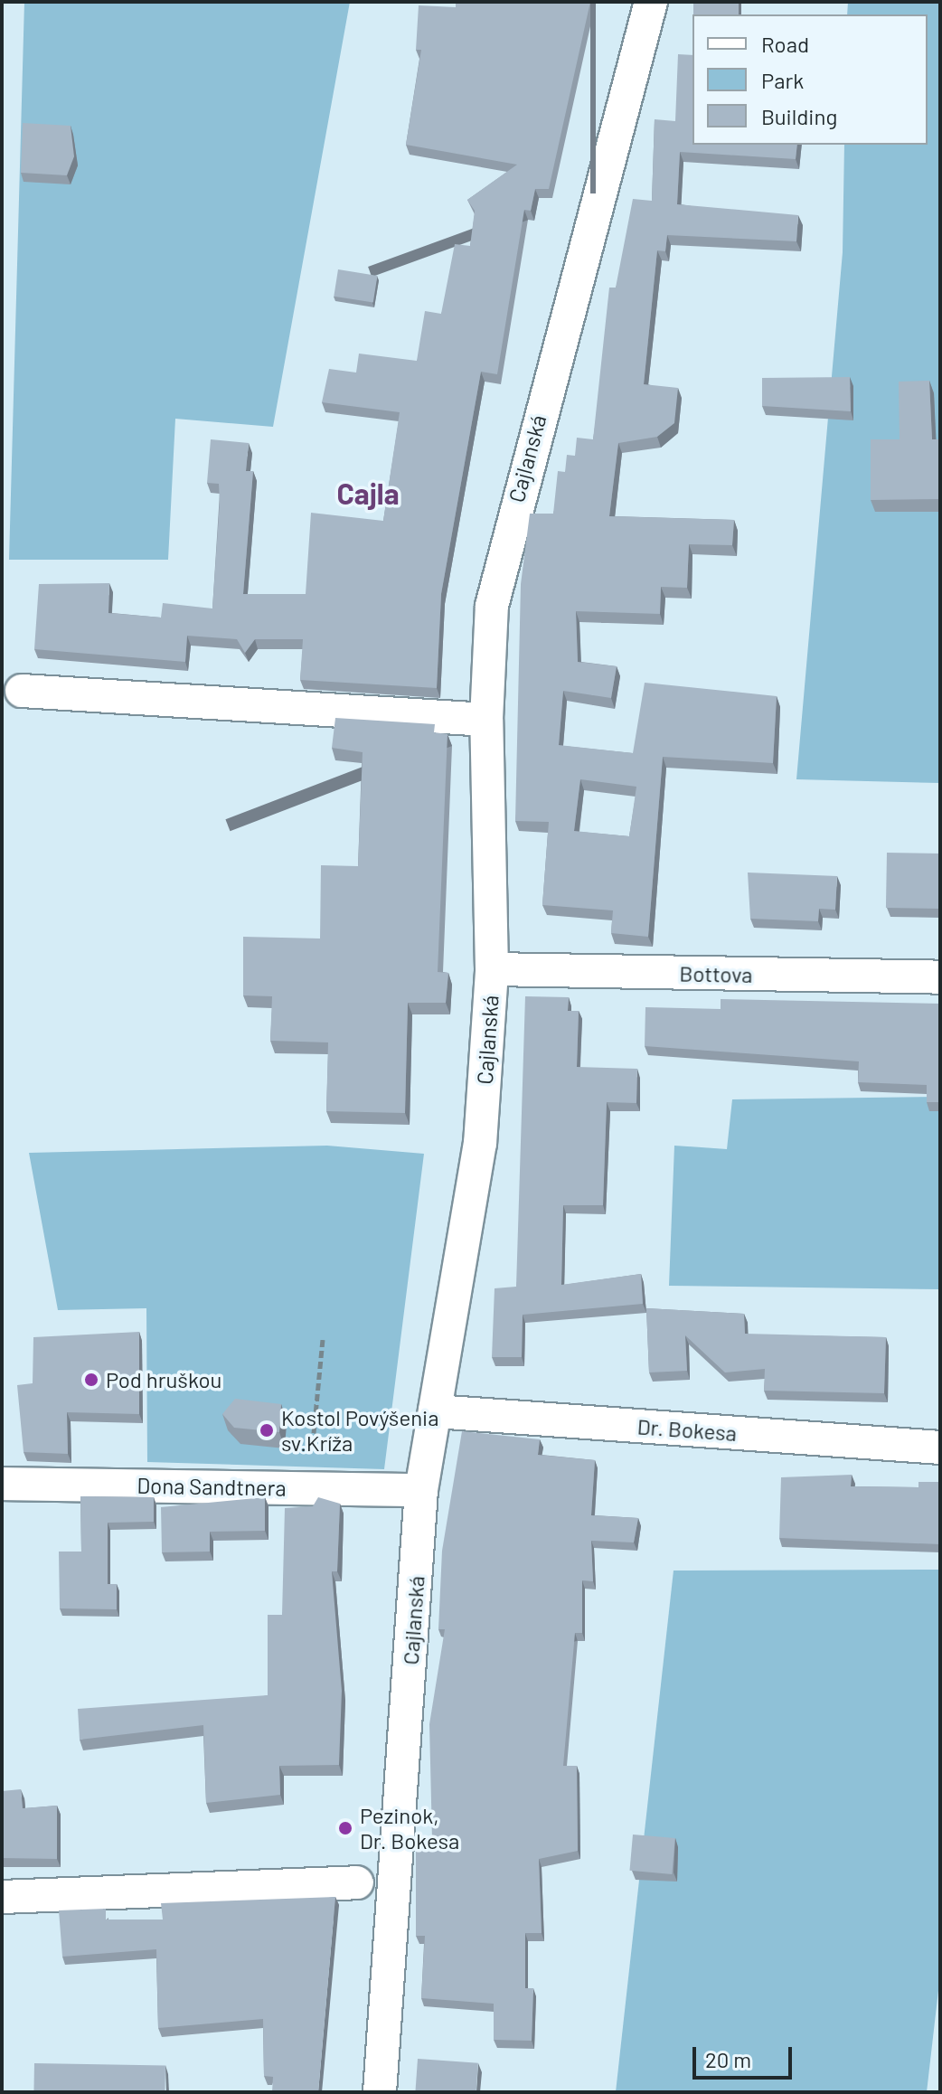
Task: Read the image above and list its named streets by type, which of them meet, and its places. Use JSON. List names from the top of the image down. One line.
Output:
{"streets":{"street":["Cajlanská","Bottova","Dr. Bokesa","Dona Sandtnera"]},"crossings":[["Cajlanská","Bottova"],["Cajlanská","Dr. Bokesa"],["Cajlanská","Dona Sandtnera"]],"districts":["Cajla"],"places":["Pod hruškou","Kostol Povýšenia sv.Kríža","Pezinok, Dr. Bokesa"],"legend":["Road","Park","Building"],"scale_bar":"20 m"}
